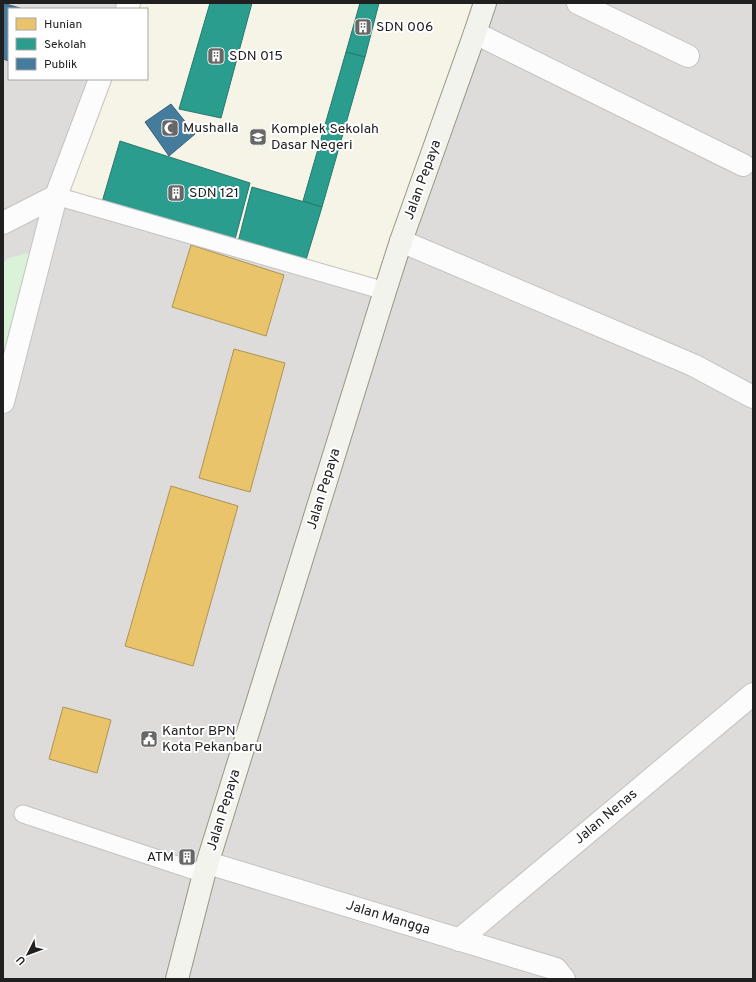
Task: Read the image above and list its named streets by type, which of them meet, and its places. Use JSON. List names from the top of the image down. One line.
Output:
{"streets":{"main road":["Jalan Pepaya"],"street":["Jalan Nenas","Jalan Mangga"]},"crossings":[["Jalan Pepaya","Jalan Mangga"],["Jalan Nenas","Jalan Mangga"]],"places":{"building":["SDN 006","SDN 015","SDN 121","ATM"],"mosque":["Mushalla"],"school or university":["Komplek Sekolah Dasar Negeri"],"public building":["Kantor BPN Kota Pekanbaru"]},"legend":["Hunian","Sekolah","Publik"],"north":"bottom left"}
